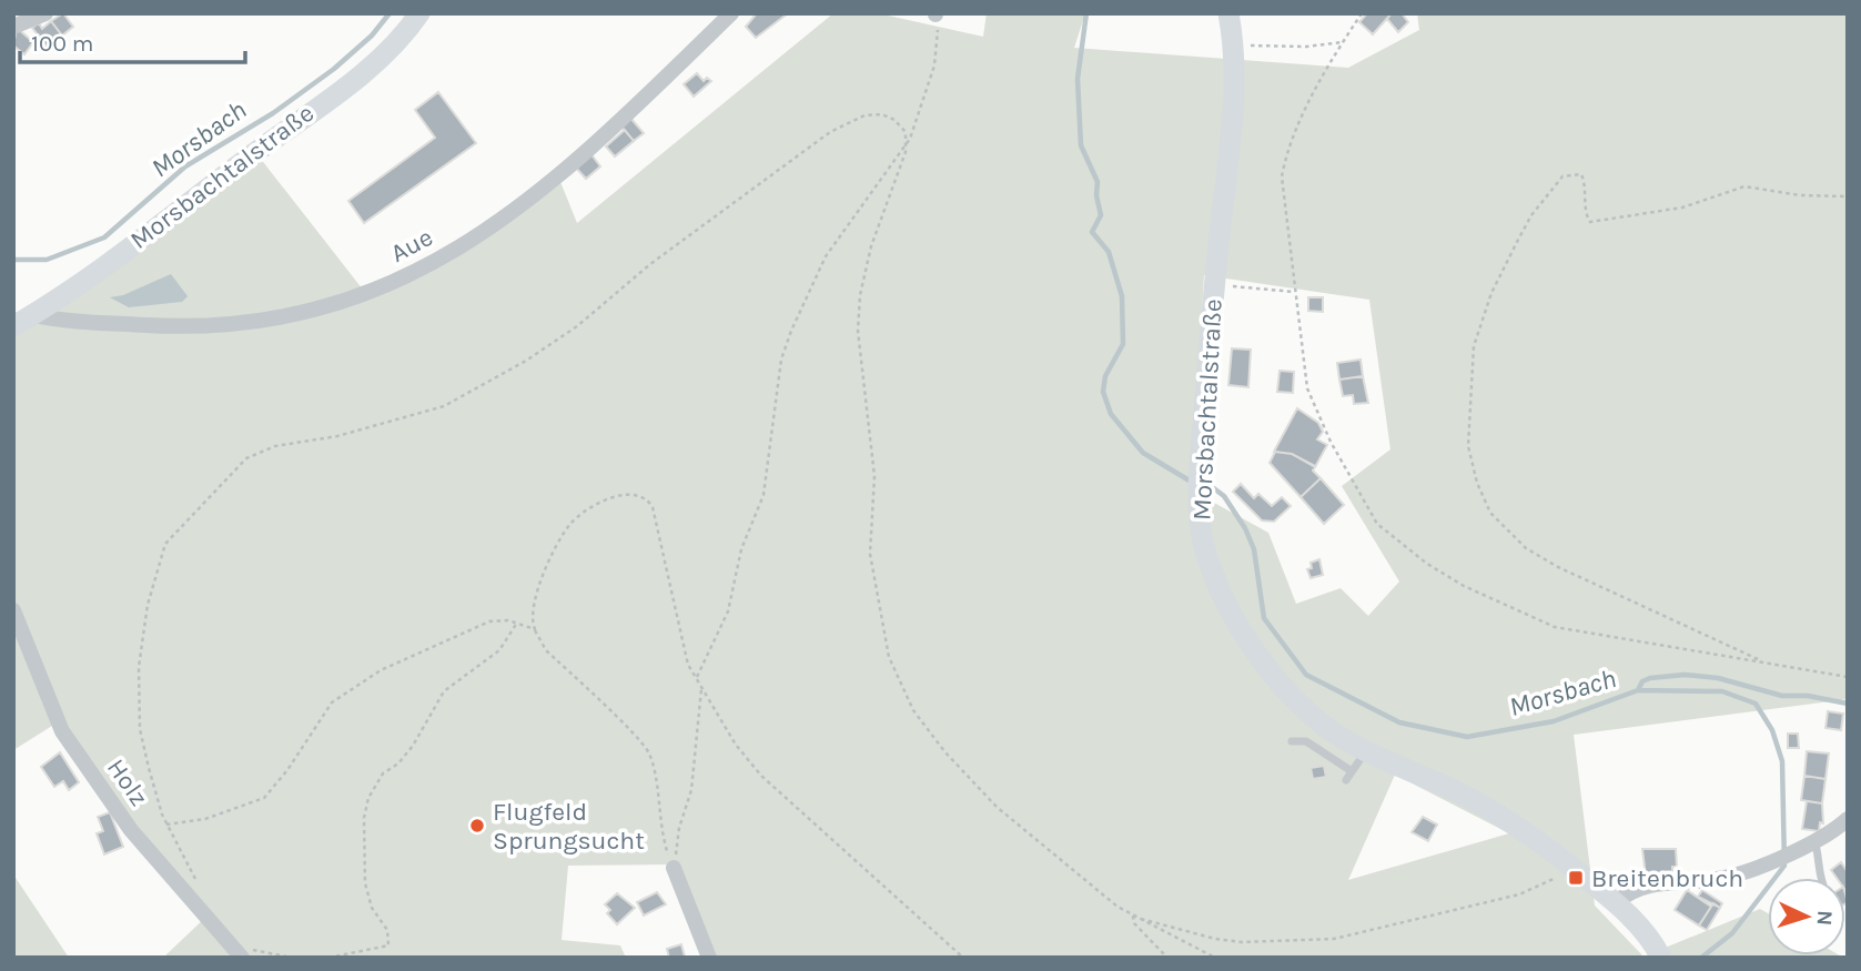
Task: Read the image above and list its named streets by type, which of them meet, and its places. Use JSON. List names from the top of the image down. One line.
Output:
{"streets":{"main road":["Morsbachtalstraße"],"street":["Aue","Holz"]},"crossings":[["Morsbachtalstraße","Aue"]],"water":["Morsbach"],"places":{"other":["Flugfeld Sprungsucht"],"transit":["Breitenbruch"]},"scale_bar":"100 m","north":"right"}
